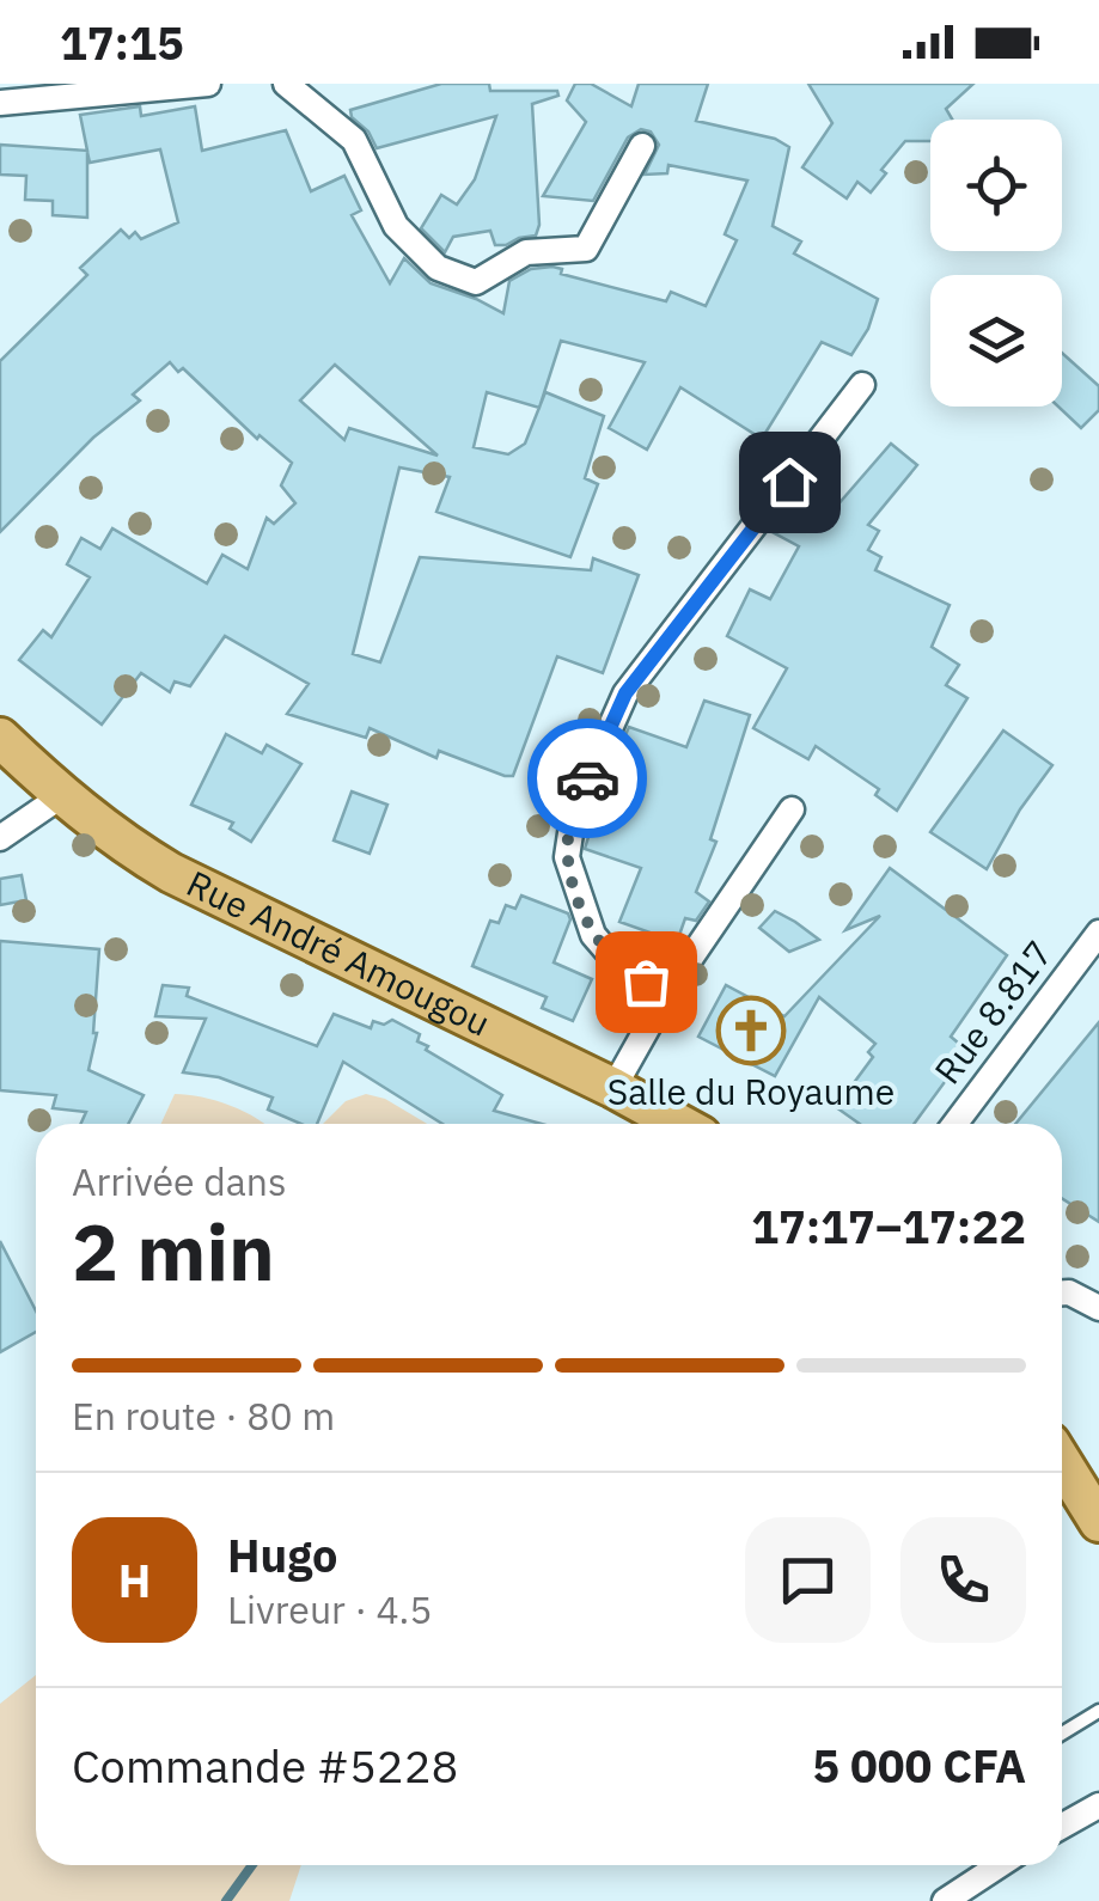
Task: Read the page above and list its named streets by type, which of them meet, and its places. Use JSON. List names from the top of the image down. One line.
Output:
{"streets":{"main road":["Rue André Amougou"],"street":["Rue 8.817"]},"places":{"church":["Salle du Royaume"]},"page":{"status":"17:15","heading":["2 min","Arrivée dans","17:17–17:22"],"panel":["Hugo","Livreur · 4.5","Commande #5228","5 000 CFA"],"bar":"En route · 80 m","round":"H"}}
